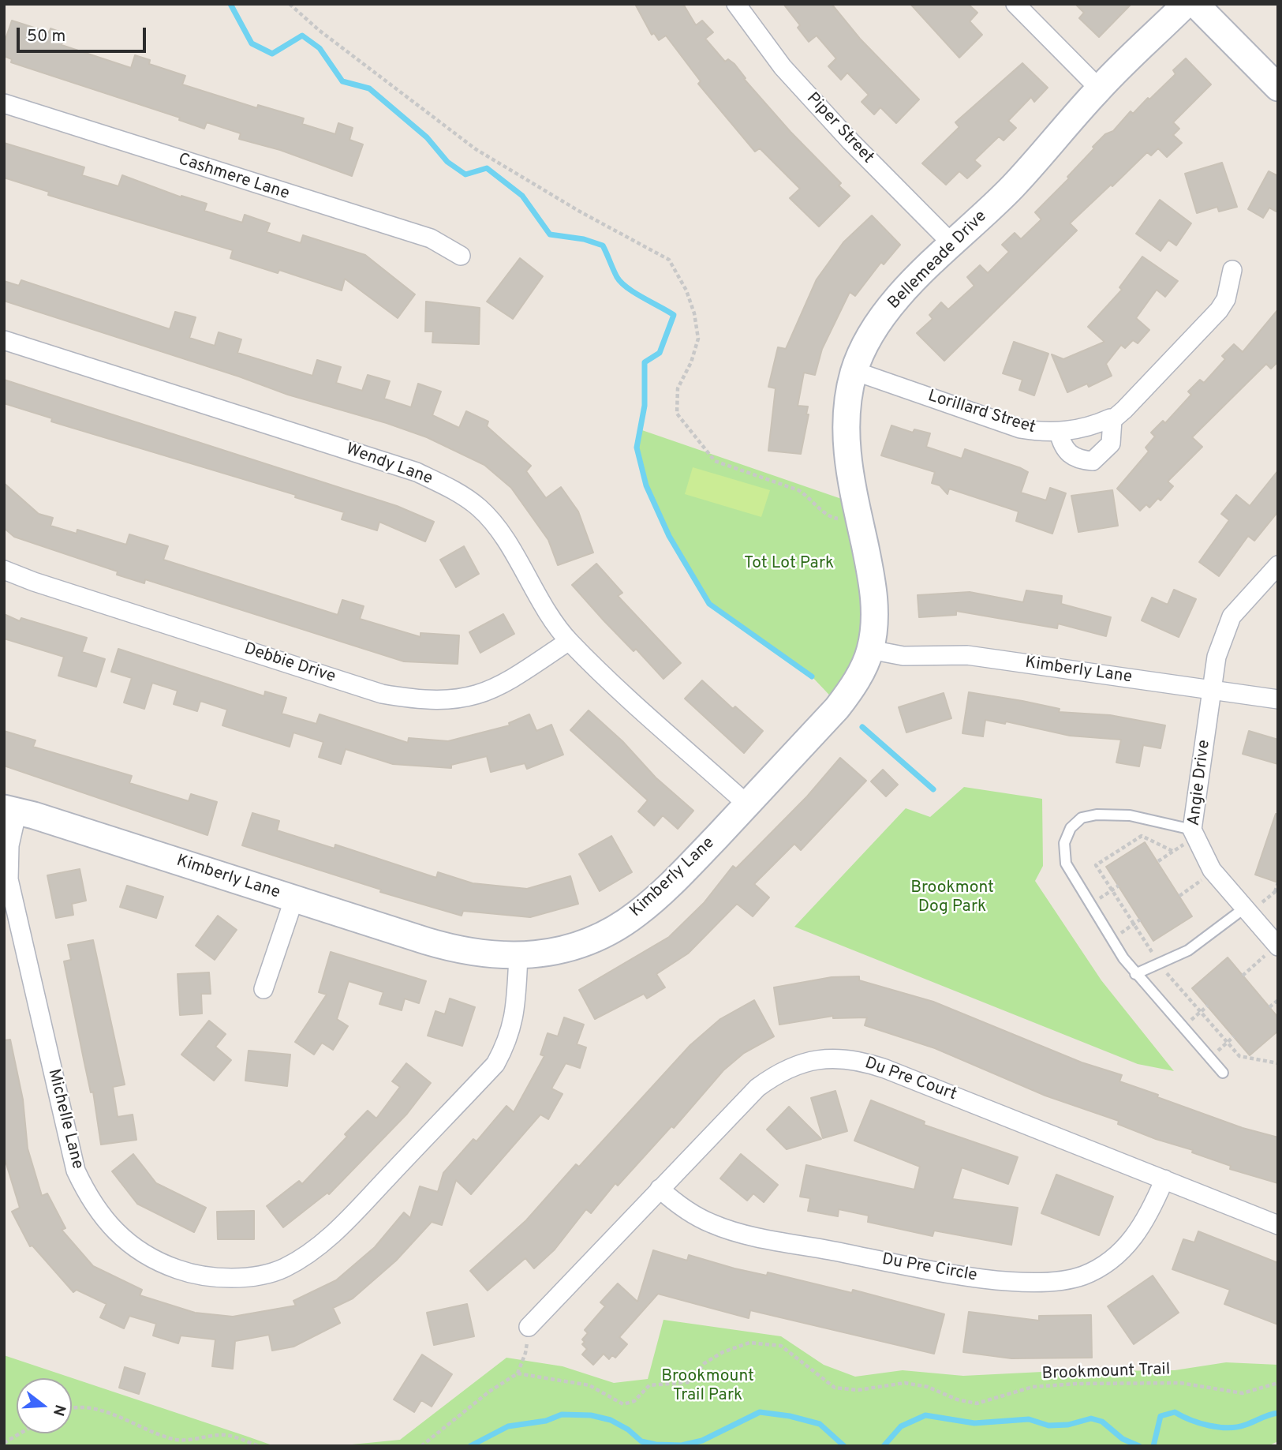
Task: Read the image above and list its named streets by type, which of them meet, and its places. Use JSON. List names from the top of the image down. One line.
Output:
{"streets":{"street":["Piper Street","Cashmere Lane","Bellemeade Drive","Lorillard Street","Wendy Lane","Debbie Drive","Kimberly Lane","Angie Drive","Du Pre Court","Michelle Lane","Du Pre Circle"],"path":["Brookmount Trail"]},"crossings":[["Piper Street","Bellemeade Drive"],["Bellemeade Drive","Lorillard Street"],["Bellemeade Drive","Kimberly Lane"],["Wendy Lane","Debbie Drive"],["Wendy Lane","Kimberly Lane"],["Kimberly Lane","Angie Drive"],["Kimberly Lane","Michelle Lane"],["Du Pre Court","Du Pre Circle"]],"parks":["Tot Lot Park","Brookmont Dog Park","Brookmount Trail Park"],"scale_bar":"50 m","north":"right"}
